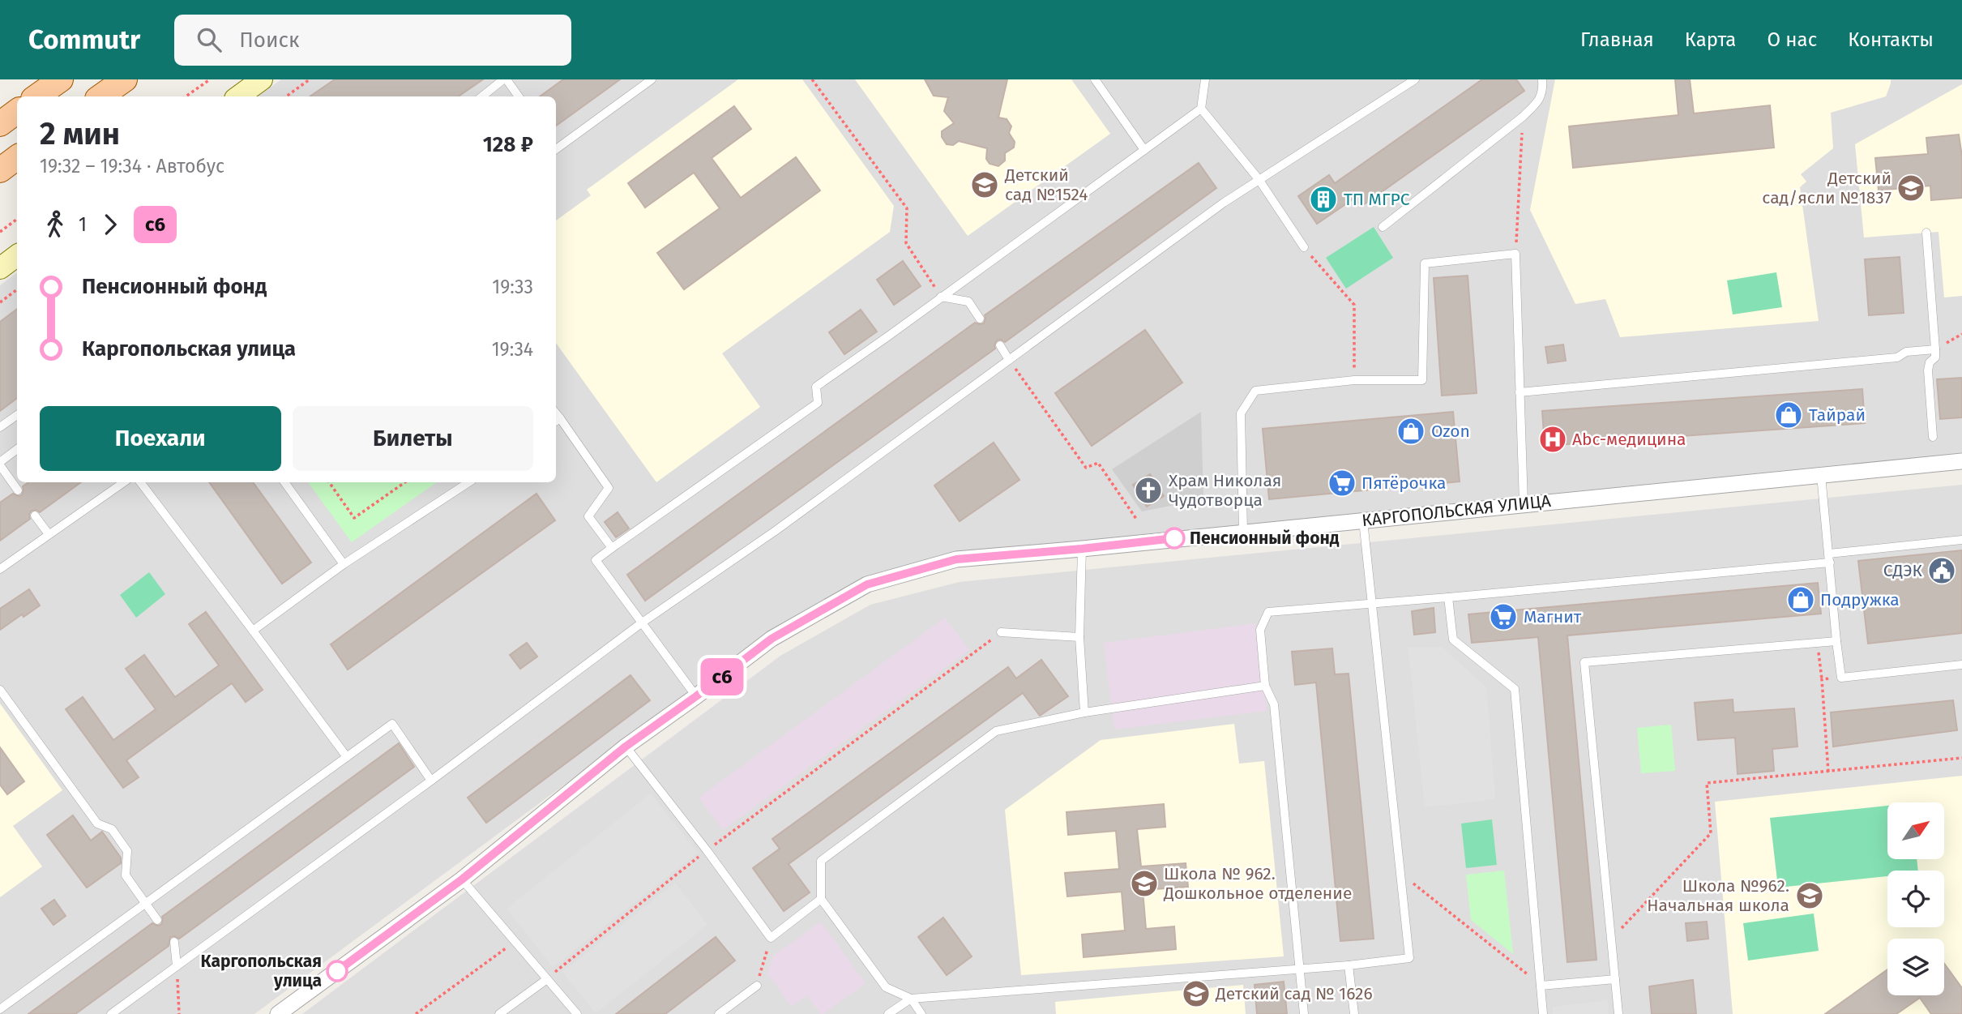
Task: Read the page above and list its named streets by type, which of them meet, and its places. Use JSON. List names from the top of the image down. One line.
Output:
{"streets":{"street":["КАРГОПОЛЬСКАЯ УЛИЦА"]},"places":{"school or university":["Детский сад №1524","Детский сад/ясли №1837","Школа № 962. Дошкольное отделение","Школа №962. Начальная школа","Детский сад № 1626"],"building":["ТП МГРС"],"shop":["Тайрай","Ozon","Подружка"],"hospital":["Abc-медицина"],"supermarket":["Пятёрочка","Магнит"],"church":["Храм Николая Чудотворца"],"other":["Пенсионный фонд","Каргопольская улица"],"public building":["СДЭК"]},"lines":["bus line с6"],"north":"top right","page":{"header":"Commutr","search":"Поиск","nav":["Главная","Карта","О нас","Контакты"],"on_map":"с6","heading":["2 мин","19:32 – 19:34 · Автобус","128 ₽"],"legs":["1","с6"],"list":[{"name":"Пенсионный фонд","value":"19:33"},{"name":"Каргопольская улица","value":"19:34"}],"buttons":["Поехали","Билеты"]}}
